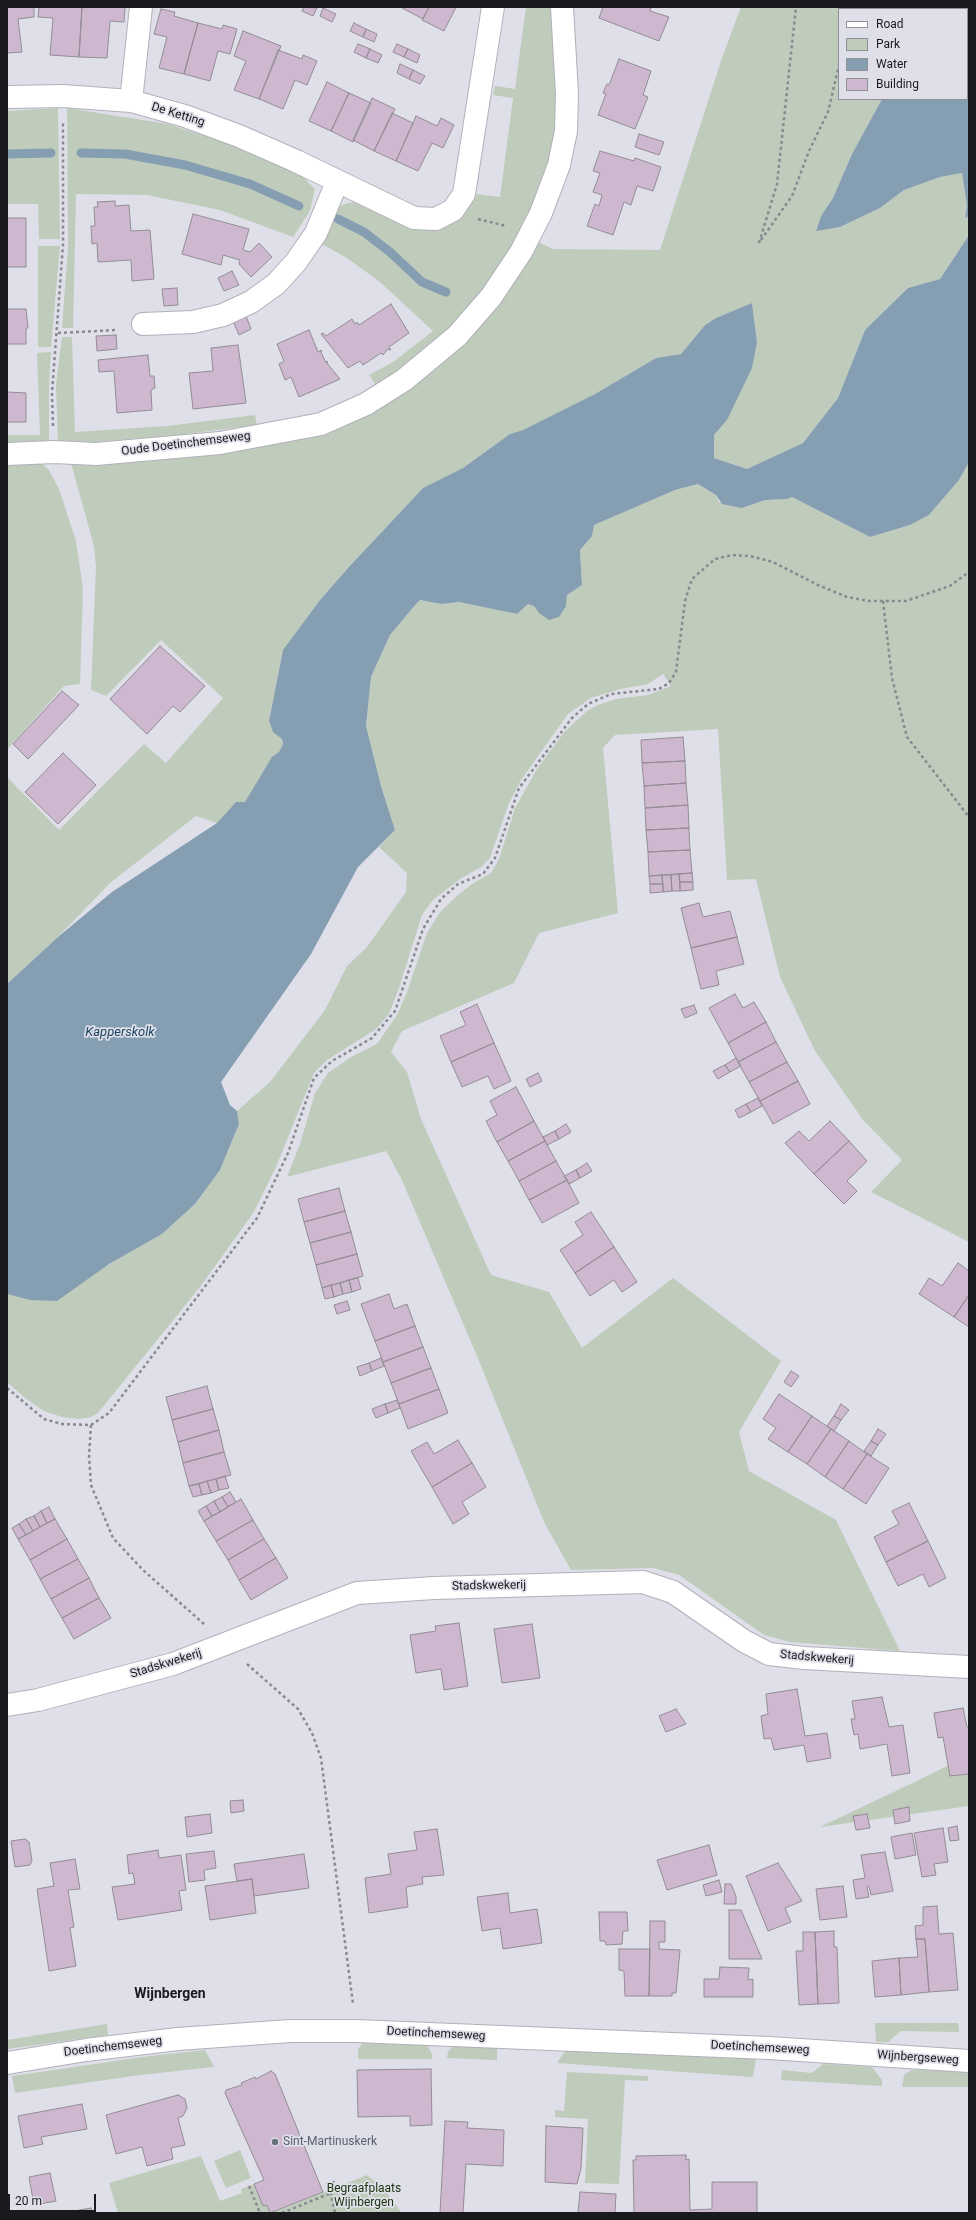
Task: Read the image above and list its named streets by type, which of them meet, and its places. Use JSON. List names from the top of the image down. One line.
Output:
{"streets":{"street":["De Ketting","Oude Doetinchemseweg","Stadskwekerij","Doetinchemseweg","Wijnbergseweg"]},"crossings":[["Doetinchemseweg","Wijnbergseweg"]],"districts":["Wijnbergen"],"water":["Kapperskolk"],"parks":["Begraafplaats Wijnbergen"],"places":["Sint-Martinuskerk"],"legend":["Road","Park","Water","Building"],"scale_bar":"20 m"}
